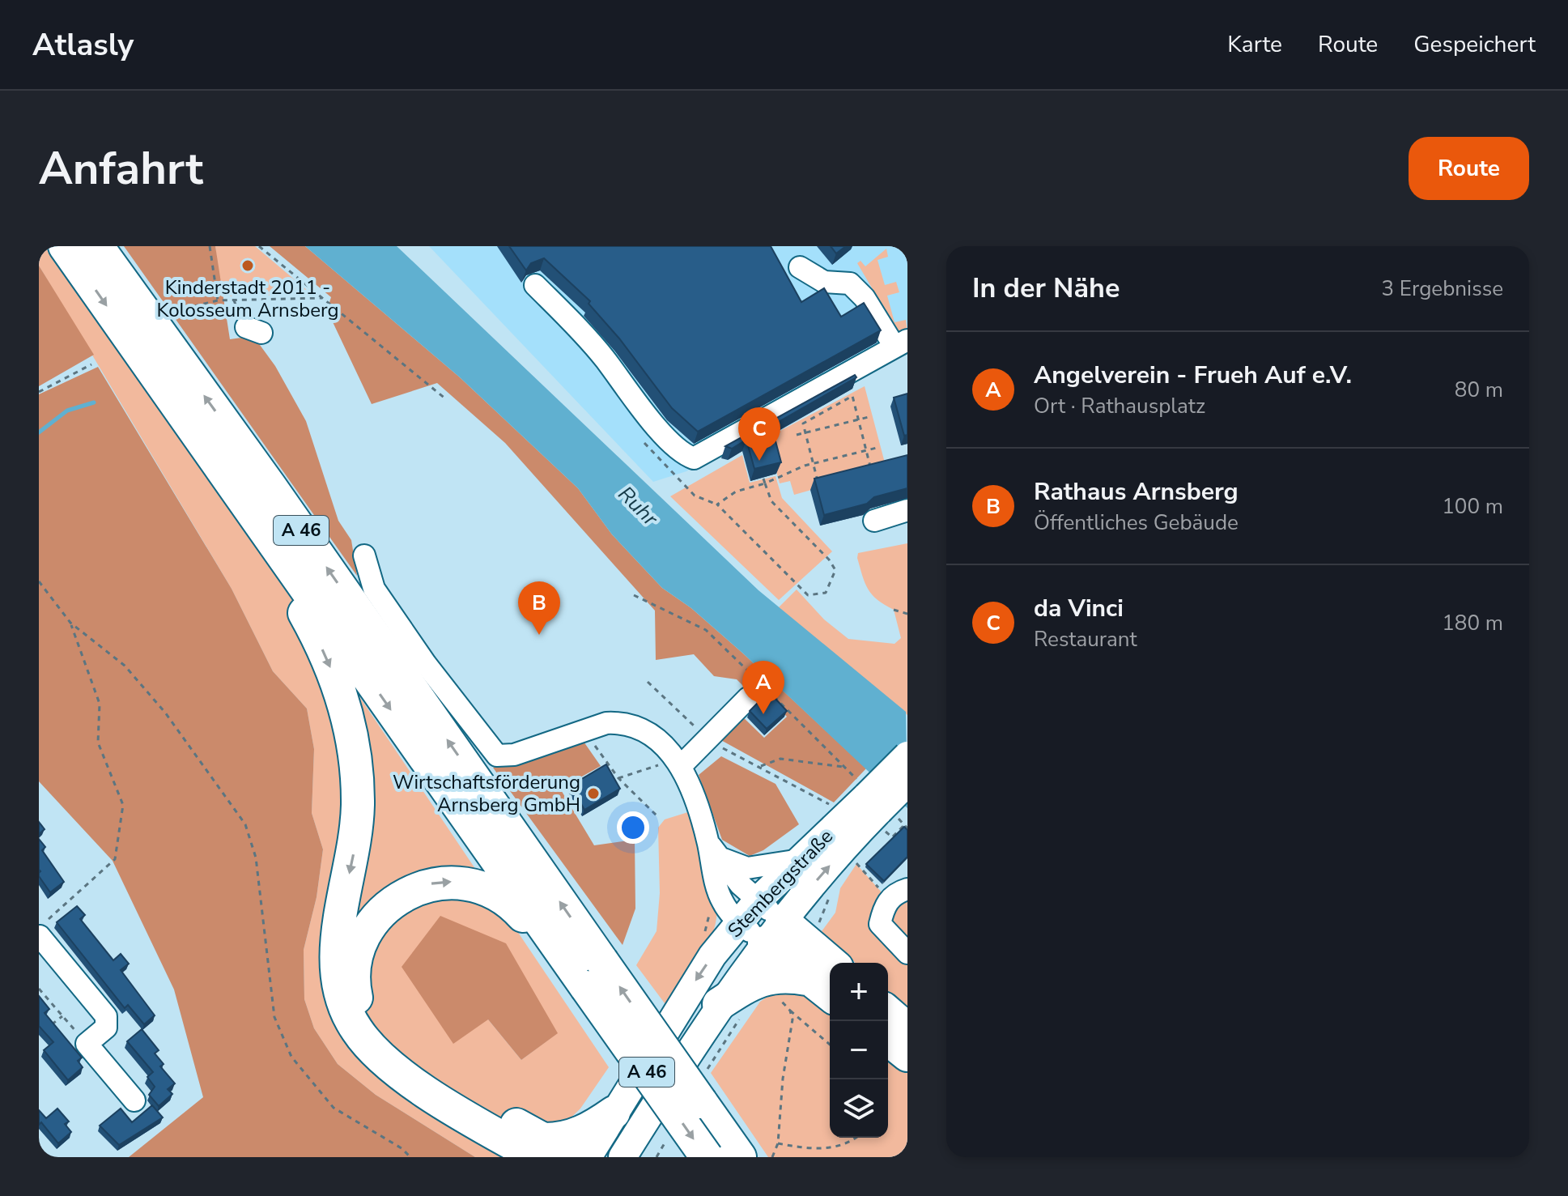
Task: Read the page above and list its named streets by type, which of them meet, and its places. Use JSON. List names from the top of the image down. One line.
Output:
{"streets":{"highway":["A 46"],"main road":["Stembergstraße"]},"water":["Ruhr"],"places":["Kinderstadt 2011 - Kolosseum Arnsberg","Wirtschaftsförderung Arnsberg GmbH"],"page":{"header":"Atlasly","nav":["Karte","Route","Gespeichert"],"buttons":"Route","title":"Anfahrt","heading":["In der Nähe","3 Ergebnisse"],"list":[{"mark":"A","name":"Angelverein - Frueh Auf e.V.","note":"Ort · Rathausplatz","value":"80 m"},{"mark":"B","name":"Rathaus Arnsberg","note":"Öffentliches Gebäude","value":"100 m"},{"mark":"C","name":"da Vinci","note":"Restaurant","value":"180 m"}],"pins":["C","B","A"],"map_buttons":["+","−"]}}
